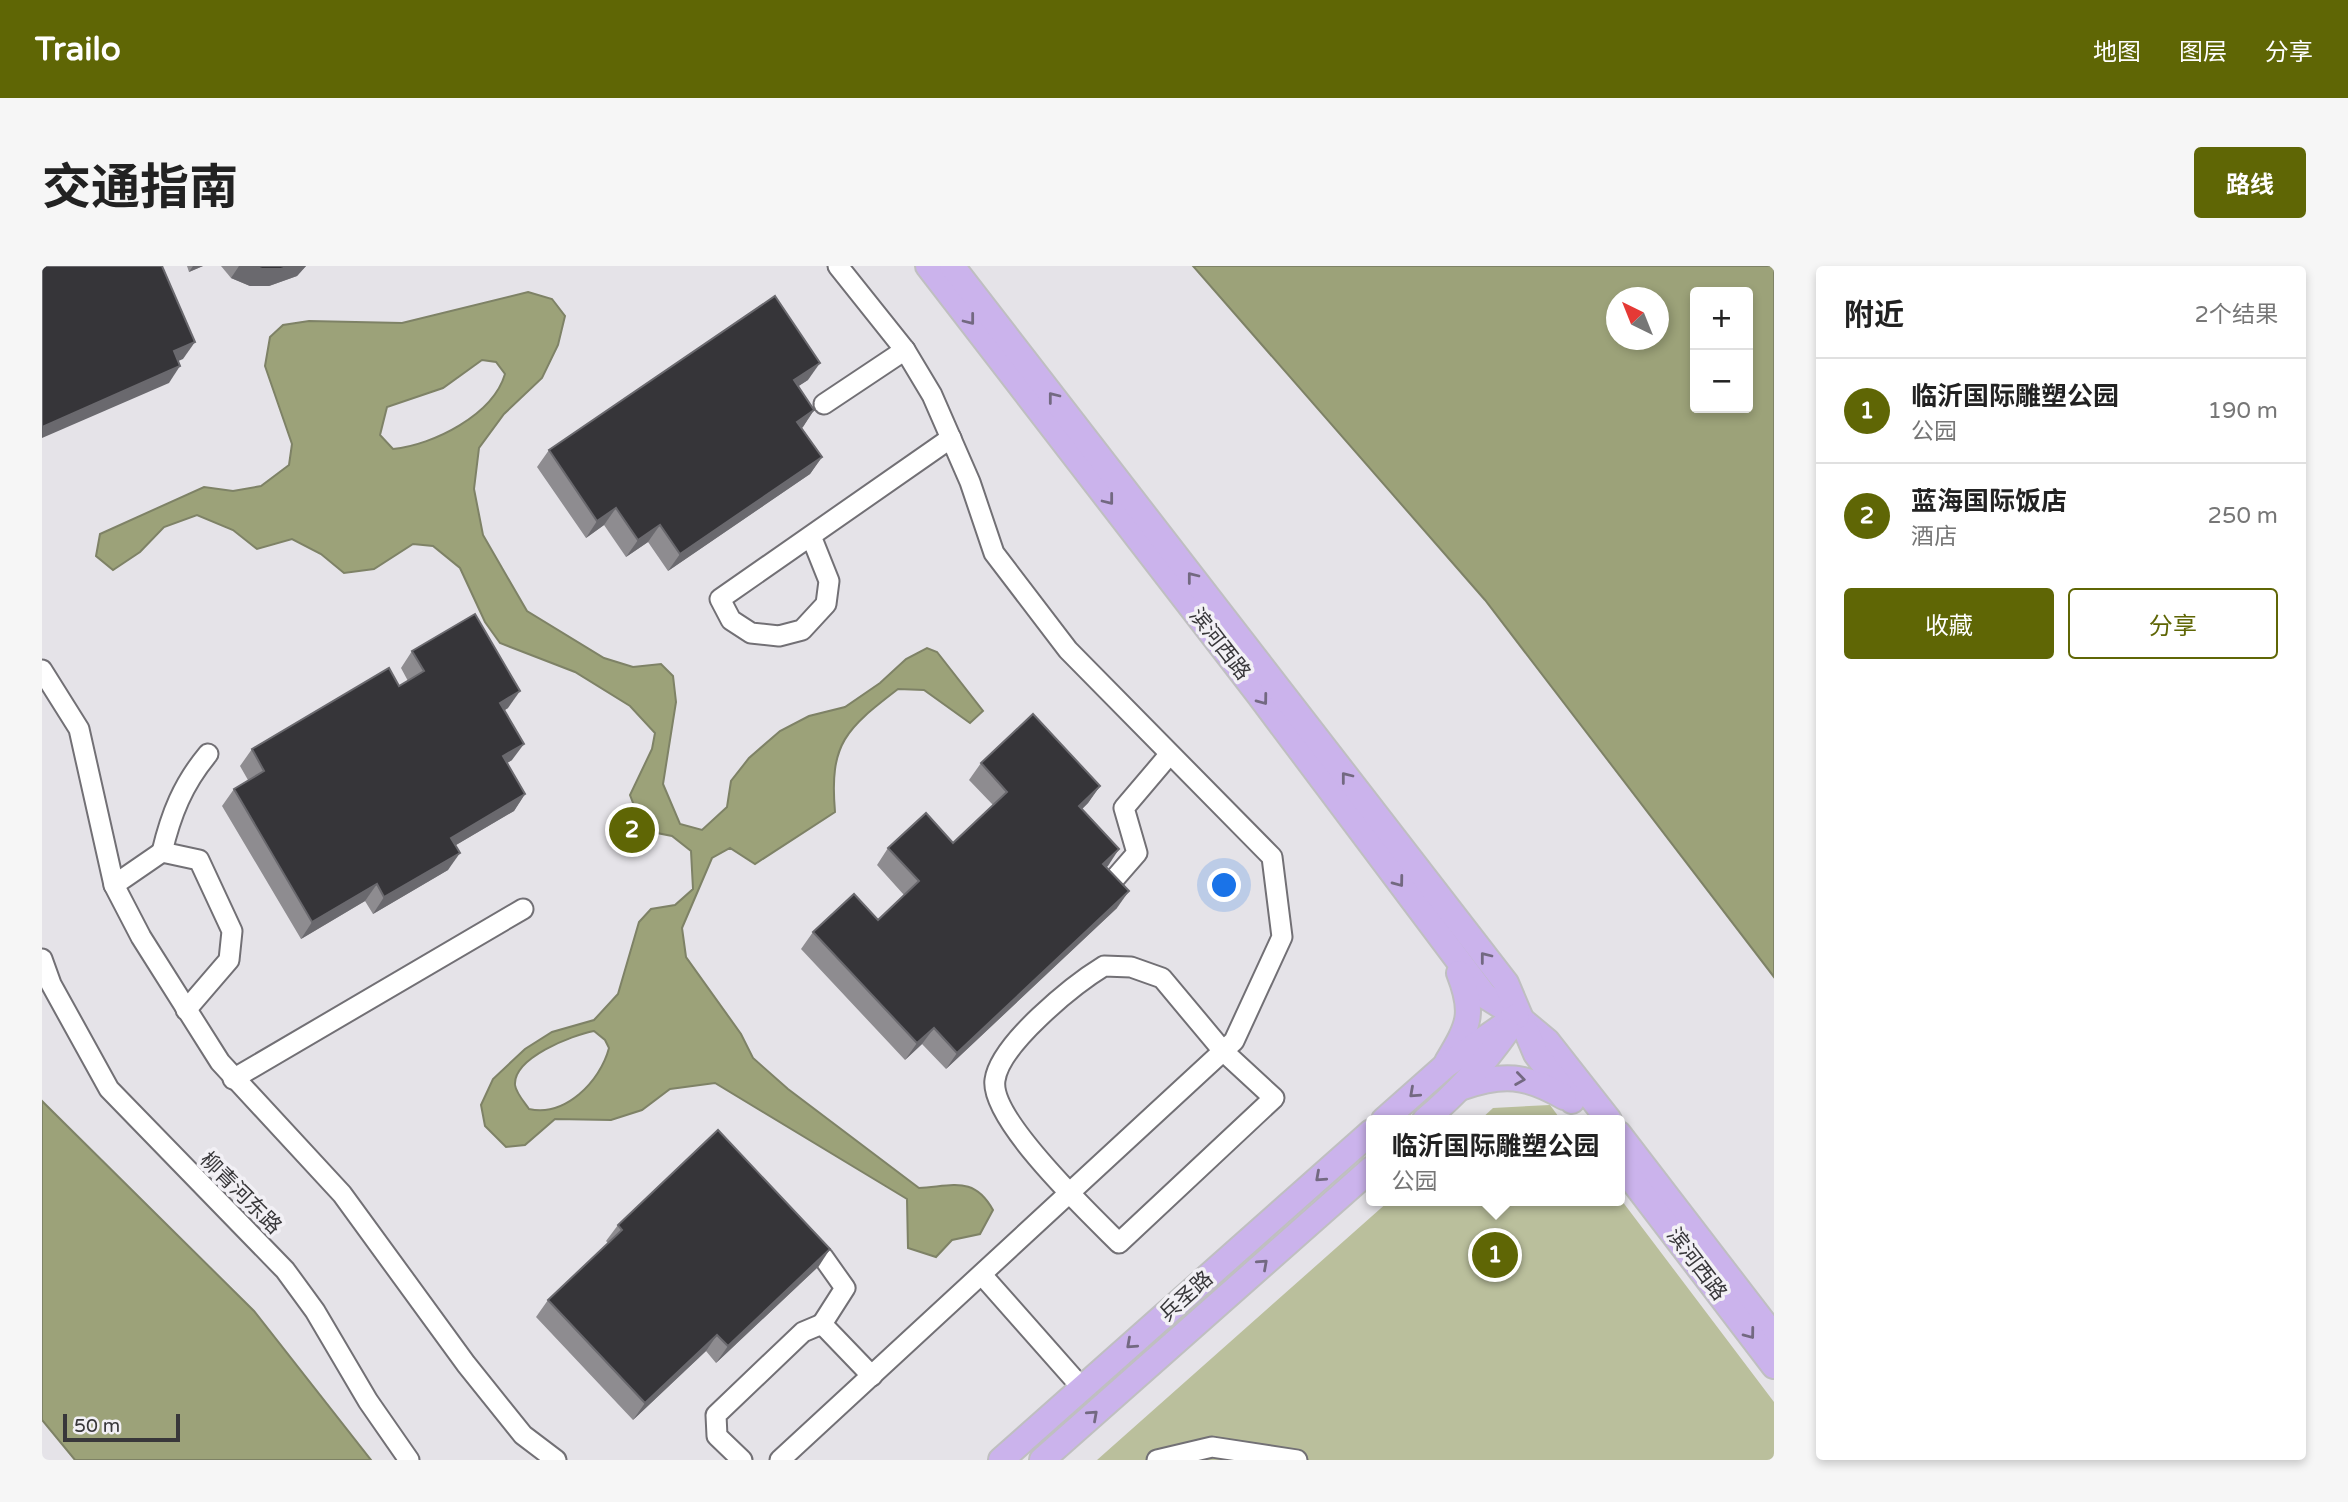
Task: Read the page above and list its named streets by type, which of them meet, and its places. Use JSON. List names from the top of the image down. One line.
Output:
{"streets":{"main road":["滨河西路","兵圣路"],"street":["柳青河东路"]},"scale_bar":"50 m","north":"top left","page":{"header":"Trailo","nav":["地图","图层","分享"],"title":"交通指南","buttons":["路线",["收藏","分享"]],"heading":["附近","2个结果"],"map_buttons":["+","−"],"list":[{"mark":"1","name":"临沂国际雕塑公园","note":"公园","value":"190 m"},{"mark":"2","name":"蓝海国际饭店","note":"酒店","value":"250 m"}],"pins":["2","1"],"popup":["临沂国际雕塑公园","公园"],"scale":"50 m"}}
